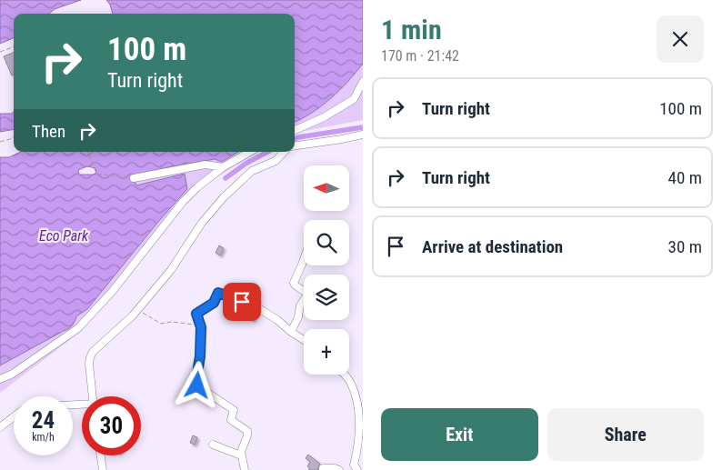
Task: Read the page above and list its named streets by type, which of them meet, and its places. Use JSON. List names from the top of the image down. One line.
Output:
{"water":["Eco Park"],"north":"left","page":{"heading":["1 min","170 m · 21:42"],"turn":["100 m","Turn right"],"list":[{"name":"Turn right","value":"100 m"},{"name":"Turn right","value":"40 m"},{"name":"Arrive at destination","value":"30 m"}],"then":"Then","map_buttons":"+","speed":"24 km/h","limit":"30","buttons":["Exit","Share"]}}
